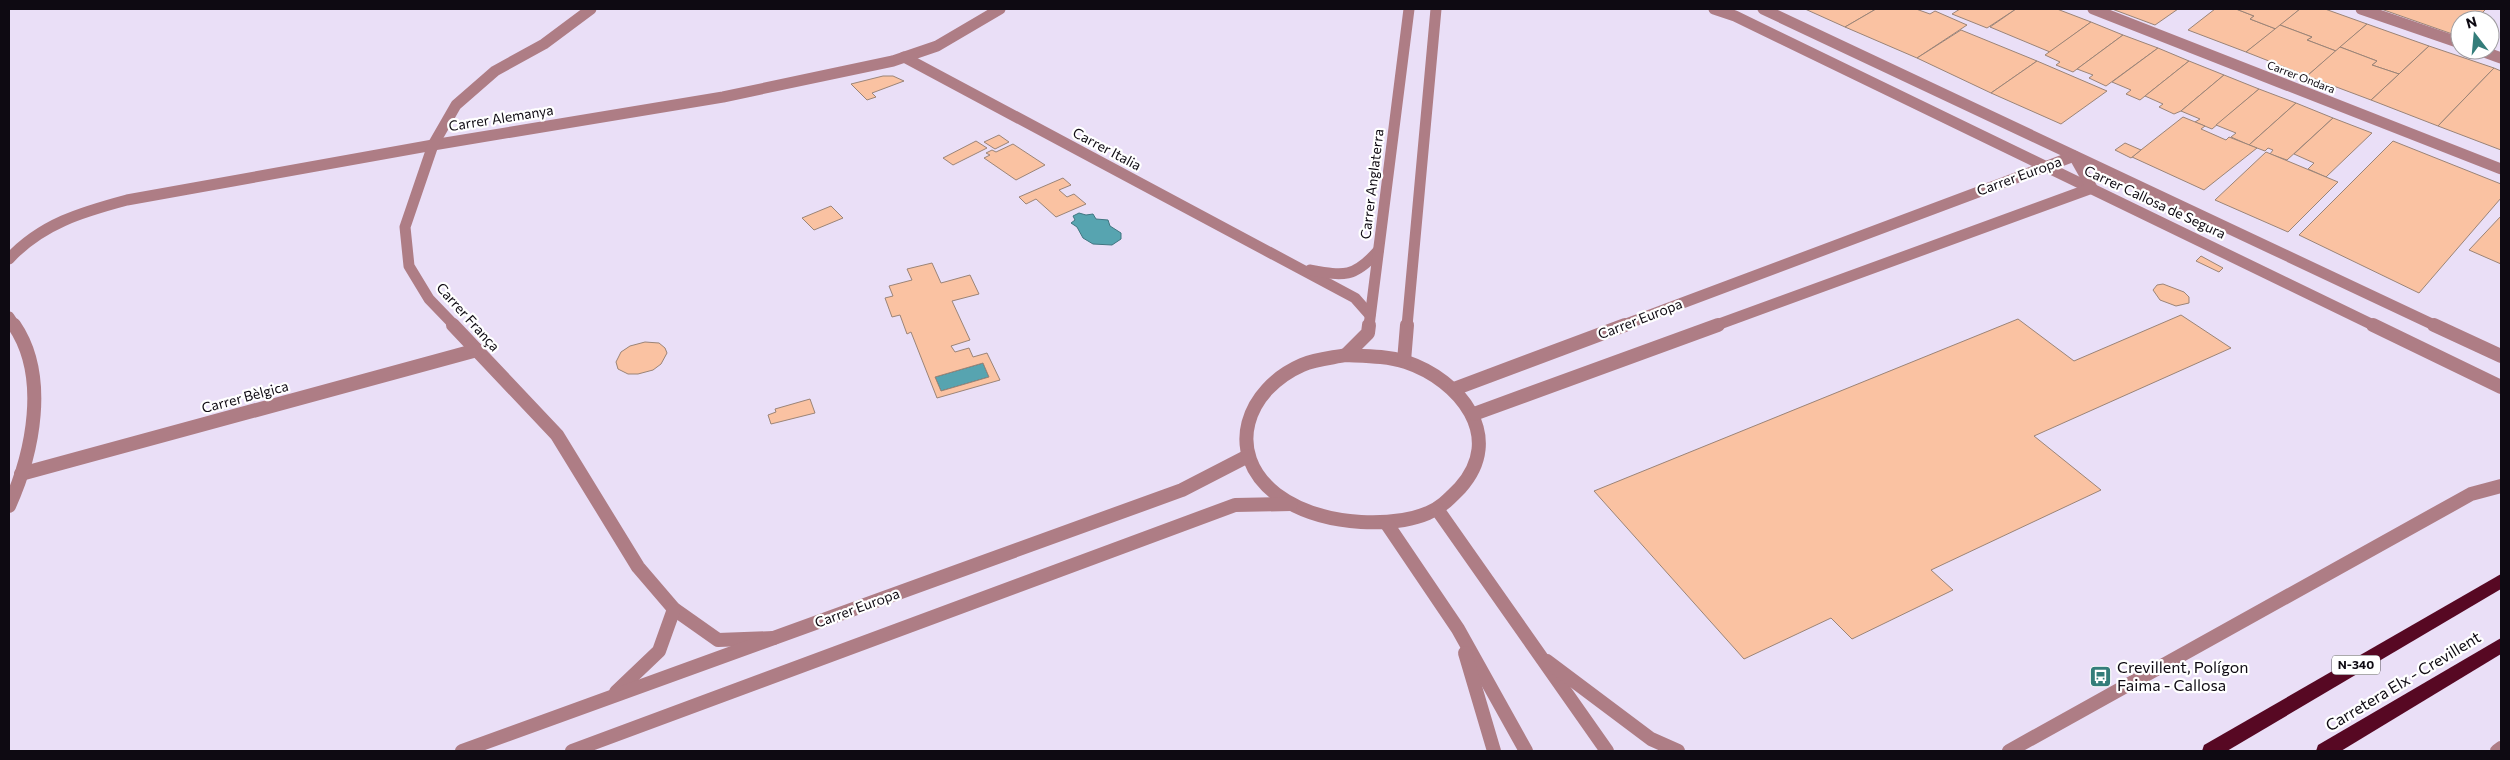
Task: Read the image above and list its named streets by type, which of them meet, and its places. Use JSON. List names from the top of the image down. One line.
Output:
{"streets":{"highway":["N-340","Carretera Elx - Crevillent"],"street":["Carrer Ondara","Carrer Alemanya","Carrer Italia","Carrer Europa","Carrer Anglaterra","Carrer Callosa de Segura","Carrer França","Carrer Bèlgica"]},"crossings":[["Carrer Alemanya","Carrer Italia"],["Carrer Alemanya","Carrer França"],["Carrer Italia","Carrer Anglaterra"],["Carrer Europa","Carrer Callosa de Segura"],["Carrer Europa","Carrer França"],["Carrer França","Carrer Bèlgica"]],"places":{"bus stop":["Crevillent, Polígon Faima - Callosa"]},"north":"top"}
